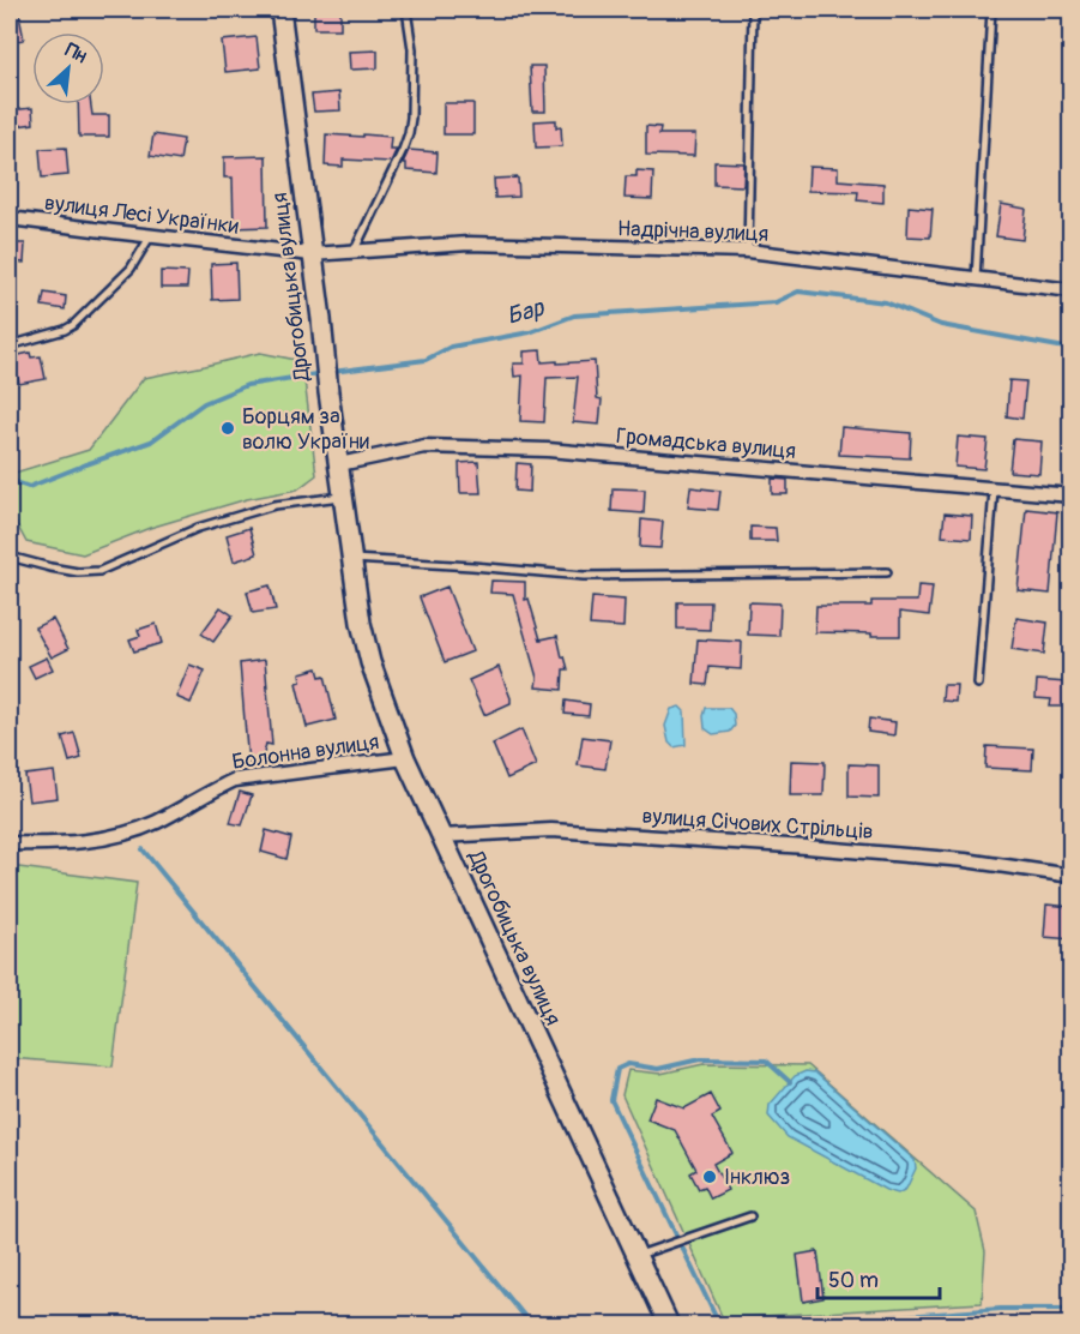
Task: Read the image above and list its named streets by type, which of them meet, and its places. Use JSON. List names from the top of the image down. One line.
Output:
{"streets":{"main road":["Дрогобицька вулиця"],"street":["вулиця Лесі Українки","Надрічна вулиця","Громадська вулиця","Болонна вулиця","вулиця Січових Стрільців"]},"crossings":[["вулиця Лесі Українки","Надрічна вулиця"],["вулиця Лесі Українки","Дрогобицька вулиця"],["Надрічна вулиця","Дрогобицька вулиця"],["Дрогобицька вулиця","Громадська вулиця"],["Дрогобицька вулиця","Болонна вулиця"],["Дрогобицька вулиця","вулиця Січових Стрільців"]],"water":["Бар"],"places":["Борцям за волю України","Інклюз"],"scale_bar":"50 m","north":"top right"}
